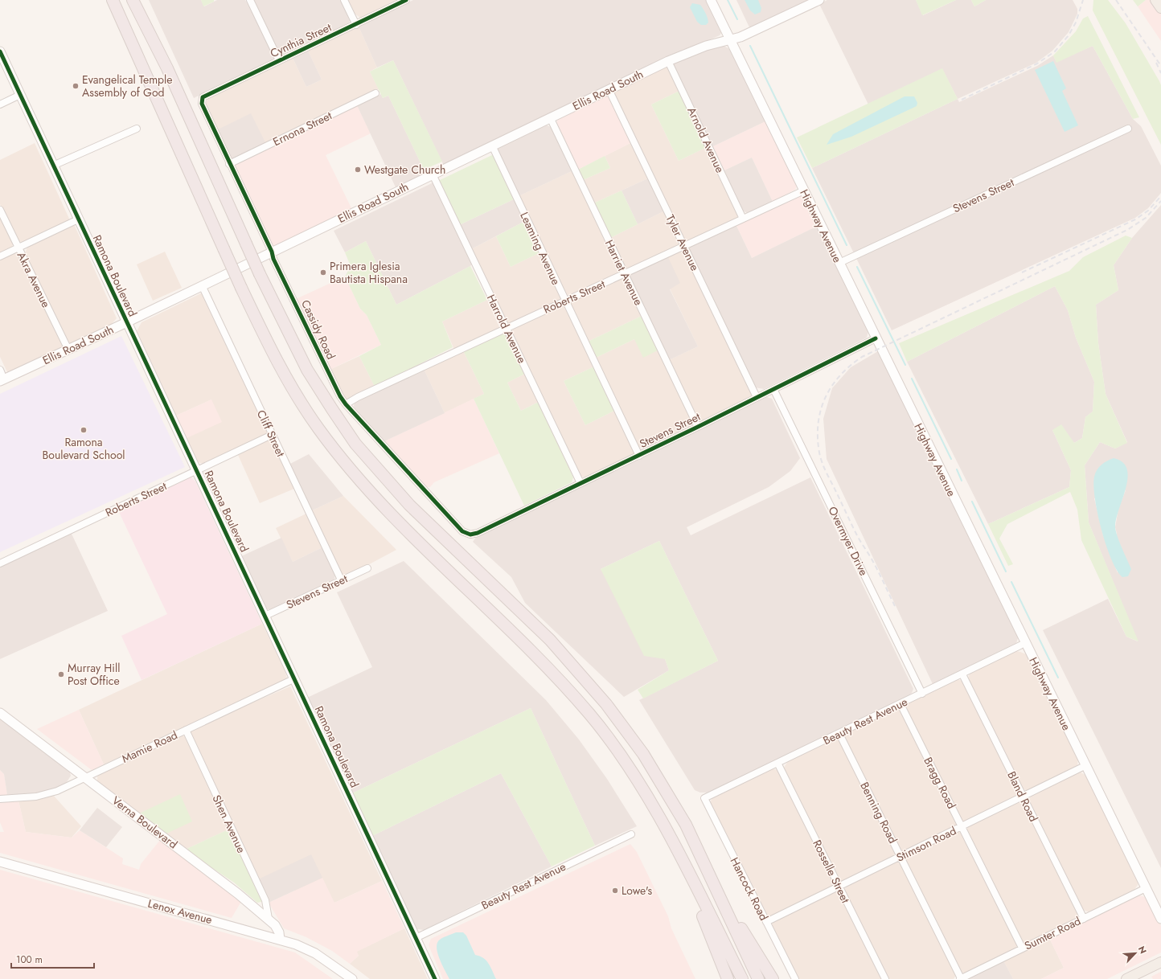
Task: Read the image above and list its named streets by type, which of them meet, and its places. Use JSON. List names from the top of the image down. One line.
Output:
{"streets":{"street":["Cynthia Street","Ellis Road South","Ernona Street","Arnold Avenue","Stevens Street","Highway Avenue","Tyler Avenue","Leaming Avenue","Harriet Avenue","Ramona Boulevard","Akra Avenue","Roberts Street","Harrold Avenue","Cassidy Road","Cliff Street","Overmyer Drive","Beauty Rest Avenue","Mamie Road","Bragg Road","Bland Road","Benning Road","Verna Boulevard","Shen Avenue","Stimson Road","Rosselle Street","Hancock Road","Lenox Avenue","Sumter Road"]},"crossings":[["Cynthia Street","Cassidy Road"],["Ellis Road South","Arnold Avenue"],["Ellis Road South","Highway Avenue"],["Ellis Road South","Tyler Avenue"],["Ellis Road South","Leaming Avenue"],["Ellis Road South","Harriet Avenue"],["Ellis Road South","Ramona Boulevard"],["Ellis Road South","Akra Avenue"],["Ellis Road South","Harrold Avenue"],["Ellis Road South","Cassidy Road"],["Ellis Road South","Cliff Street"],["Ernona Street","Cassidy Road"],["Arnold Avenue","Roberts Street"],["Stevens Street","Highway Avenue"],["Stevens Street","Tyler Avenue"],["Stevens Street","Leaming Avenue"],["Stevens Street","Harriet Avenue"],["Stevens Street","Ramona Boulevard"],["Stevens Street","Harrold Avenue"],["Stevens Street","Cassidy Road"],["Stevens Street","Cliff Street"],["Stevens Street","Overmyer Drive"],["Highway Avenue","Roberts Street"],["Highway Avenue","Beauty Rest Avenue"],["Highway Avenue","Stimson Road"],["Highway Avenue","Sumter Road"],["Tyler Avenue","Roberts Street"],["Leaming Avenue","Roberts Street"],["Harriet Avenue","Roberts Street"],["Ramona Boulevard","Roberts Street"],["Ramona Boulevard","Beauty Rest Avenue"],["Ramona Boulevard","Mamie Road"],["Roberts Street","Harrold Avenue"],["Roberts Street","Cassidy Road"],["Roberts Street","Cliff Street"],["Overmyer Drive","Beauty Rest Avenue"],["Beauty Rest Avenue","Bragg Road"],["Beauty Rest Avenue","Bland Road"],["Beauty Rest Avenue","Benning Road"],["Beauty Rest Avenue","Rosselle Street"],["Beauty Rest Avenue","Hancock Road"],["Mamie Road","Verna Boulevard"],["Mamie Road","Shen Avenue"],["Bragg Road","Stimson Road"],["Bragg Road","Sumter Road"],["Bland Road","Stimson Road"],["Bland Road","Sumter Road"],["Benning Road","Stimson Road"],["Benning Road","Sumter Road"],["Verna Boulevard","Shen Avenue"],["Verna Boulevard","Lenox Avenue"],["Stimson Road","Rosselle Street"],["Stimson Road","Hancock Road"]],"places":["Evangelical Temple Assembly of God","Westgate Church","Primera Iglesia Bautista Hispana","Ramona Boulevard School","Murray Hill Post Office","Lowe's"],"scale_bar":"100 m","north":"top right"}
